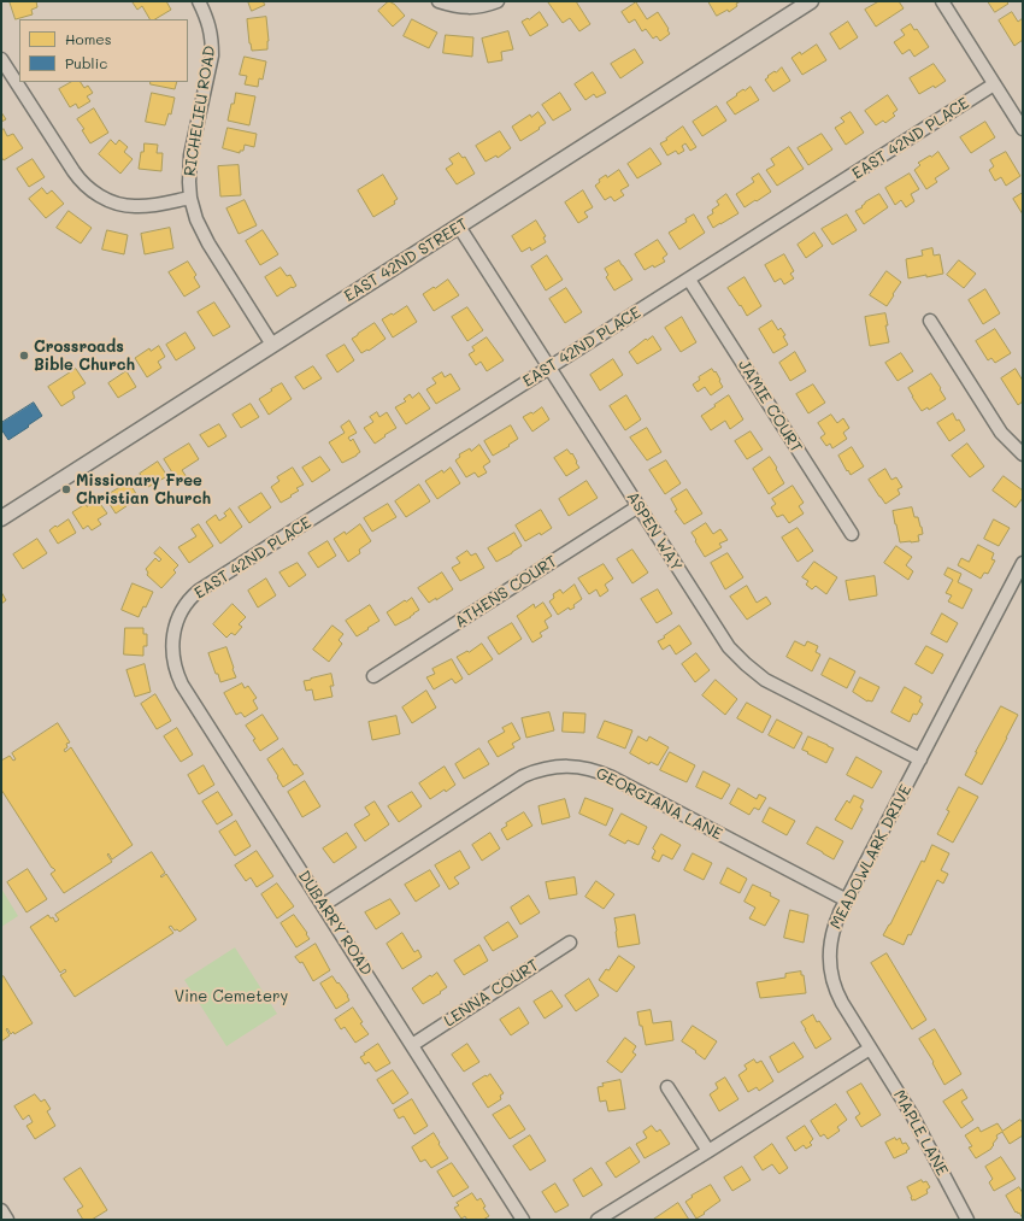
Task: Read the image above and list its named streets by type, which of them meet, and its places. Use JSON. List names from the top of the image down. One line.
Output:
{"streets":{"street":["RICHELIEU ROAD","EAST 42ND PLACE","EAST 42ND STREET","JAMIE COURT","ASPEN WAY","ATHENS COURT","GEORGIANA LANE","MEADOWLARK DRIVE","DUBARRY ROAD","LENNA COURT","MAPLE LANE"]},"crossings":[["RICHELIEU ROAD","EAST 42ND STREET"],["EAST 42ND PLACE","JAMIE COURT"],["EAST 42ND PLACE","ASPEN WAY"],["EAST 42ND PLACE","DUBARRY ROAD"],["EAST 42ND STREET","ASPEN WAY"],["ASPEN WAY","ATHENS COURT"],["ASPEN WAY","MEADOWLARK DRIVE"],["GEORGIANA LANE","MEADOWLARK DRIVE"],["GEORGIANA LANE","DUBARRY ROAD"],["MEADOWLARK DRIVE","MAPLE LANE"],["DUBARRY ROAD","LENNA COURT"]],"parks":["Vine Cemetery"],"places":["Crossroads Bible Church","Missionary Free Christian Church"],"legend":["Homes","Public"]}
